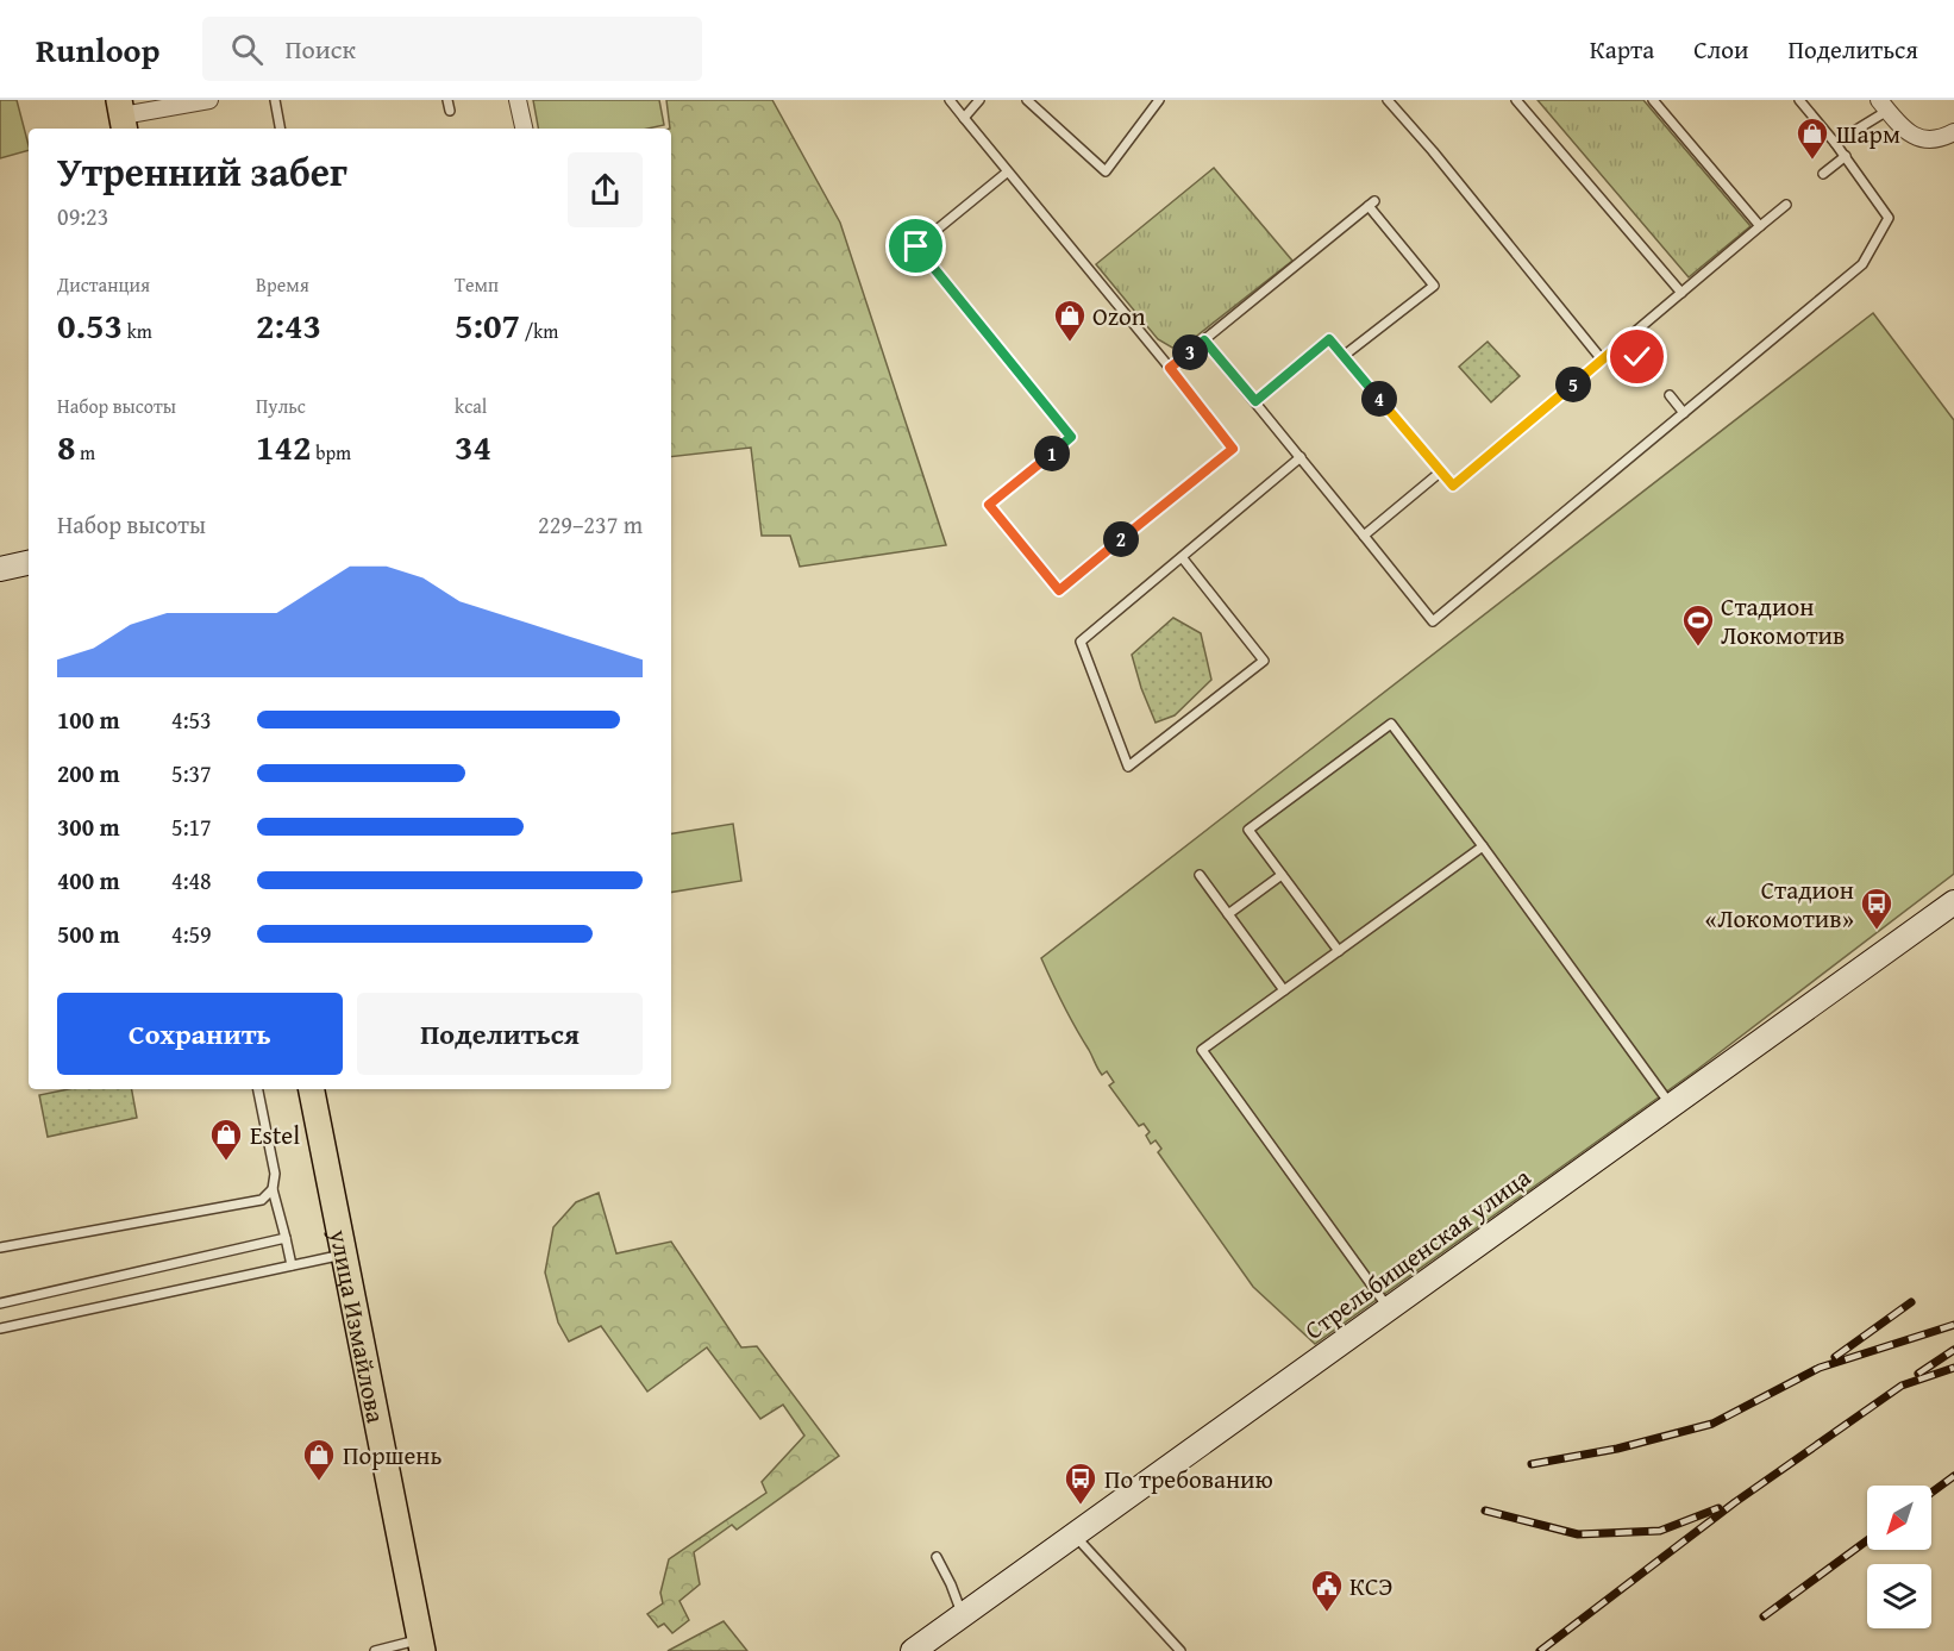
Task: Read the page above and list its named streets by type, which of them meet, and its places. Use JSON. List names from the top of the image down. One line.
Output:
{"streets":{"main road":["Стрельбищенская улица","улица Измайлова"]},"places":{"shop":["Шарм","Ozon","Estel","Поршень"],"sports":["Стадион Локомотив"],"bus stop":["Стадион «Локомотив»","По требованию"],"public building":["КСЭ"]},"north":"bottom left","page":{"header":"Runloop","search":"Поиск","nav":["Карта","Слои","Поделиться"],"heading":["Утренний забег","09:23"],"stats":[["Дистанция","0.53 km"],["Время","2:43"],["Темп","5:07 /km"],["Набор высоты","8 m"],["Пульс","142 bpm"],["kcal","34"]],"pins":["3","5","4","1","2"],"chart":["Набор высоты","229–237 m"],"list":[{"name":"100 m","note":"4:53"},{"name":"200 m","note":"5:37"},{"name":"300 m","note":"5:17"},{"name":"400 m","note":"4:48"},{"name":"500 m","note":"4:59"}],"buttons":["Сохранить","Поделиться"]}}
